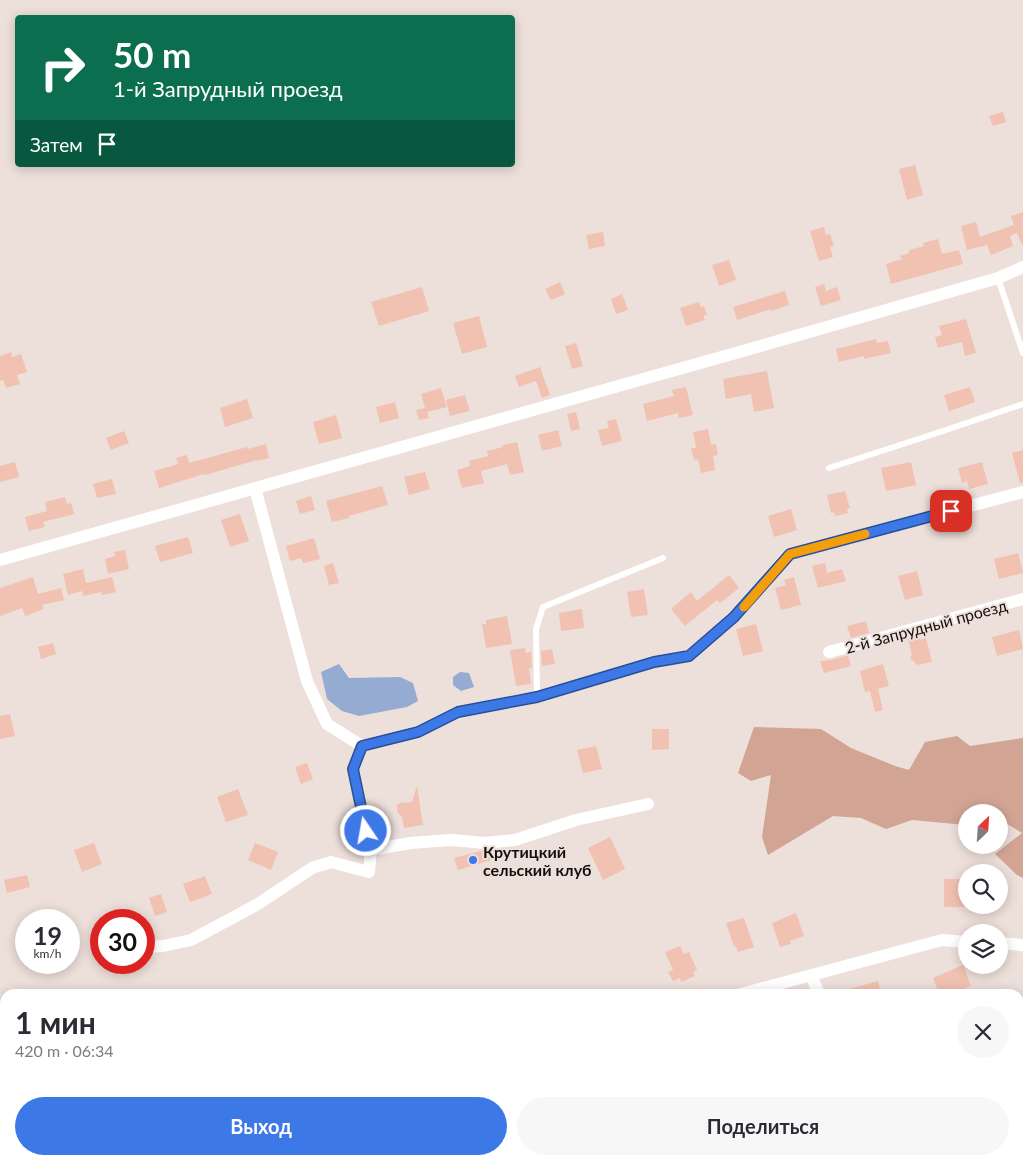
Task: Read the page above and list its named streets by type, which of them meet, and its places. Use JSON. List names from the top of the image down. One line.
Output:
{"streets":{"street":["2-й Запрудный проезд"]},"places":["Крутицкий сельский клуб"],"north":"top right","page":{"turn":["50 m","1-й Запрудный проезд"],"then":"Затем","speed":"19 km/h","limit":"30","heading":["1 мин","420 m · 06:34"],"buttons":["Выход","Поделиться"]}}
